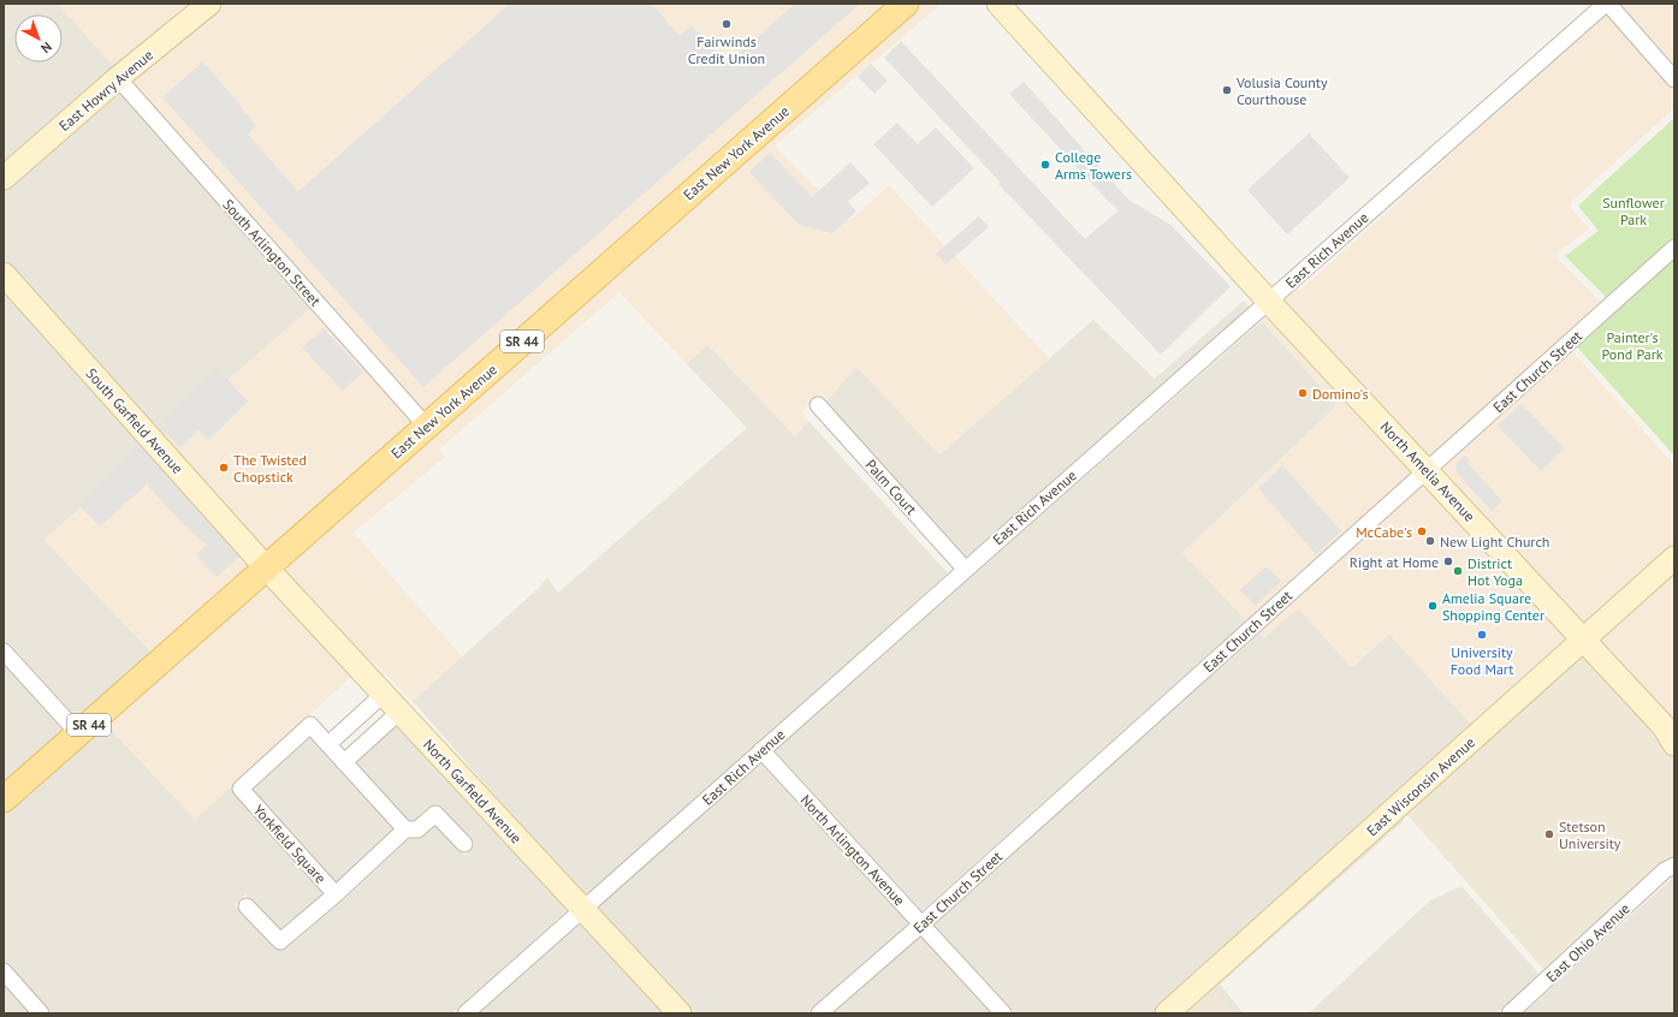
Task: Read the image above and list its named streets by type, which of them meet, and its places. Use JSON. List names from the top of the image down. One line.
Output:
{"streets":{"main road":["East New York Avenue","SR 44"],"street":["East Howry Avenue","East Rich Avenue","South Arlington Street","East Church Street","South Garfield Avenue","North Amelia Avenue","Palm Court","East Wisconsin Avenue","North Garfield Avenue","Yorkfield Square","North Arlington Avenue","East Ohio Avenue"]},"crossings":[["East Howry Avenue","South Arlington Street"],["East New York Avenue","South Arlington Street"],["East New York Avenue","South Garfield Avenue"],["East New York Avenue","North Garfield Avenue"],["East Rich Avenue","North Amelia Avenue"],["East Rich Avenue","Palm Court"],["East Rich Avenue","North Garfield Avenue"],["East Rich Avenue","North Arlington Avenue"],["East Church Street","North Amelia Avenue"],["East Church Street","North Arlington Avenue"],["South Garfield Avenue","North Garfield Avenue"],["North Amelia Avenue","East Wisconsin Avenue"]],"parks":["Sunflower Park","Painter's Pond Park"],"places":["Fairwinds Credit Union","Volusia County Courthouse","College Arms Towers","Domino's","The Twisted Chopstick","McCabe's","New Light Church","Right at Home","District Hot Yoga","Amelia Square Shopping Center","University Food Mart","Stetson University"],"north":"bottom right"}
